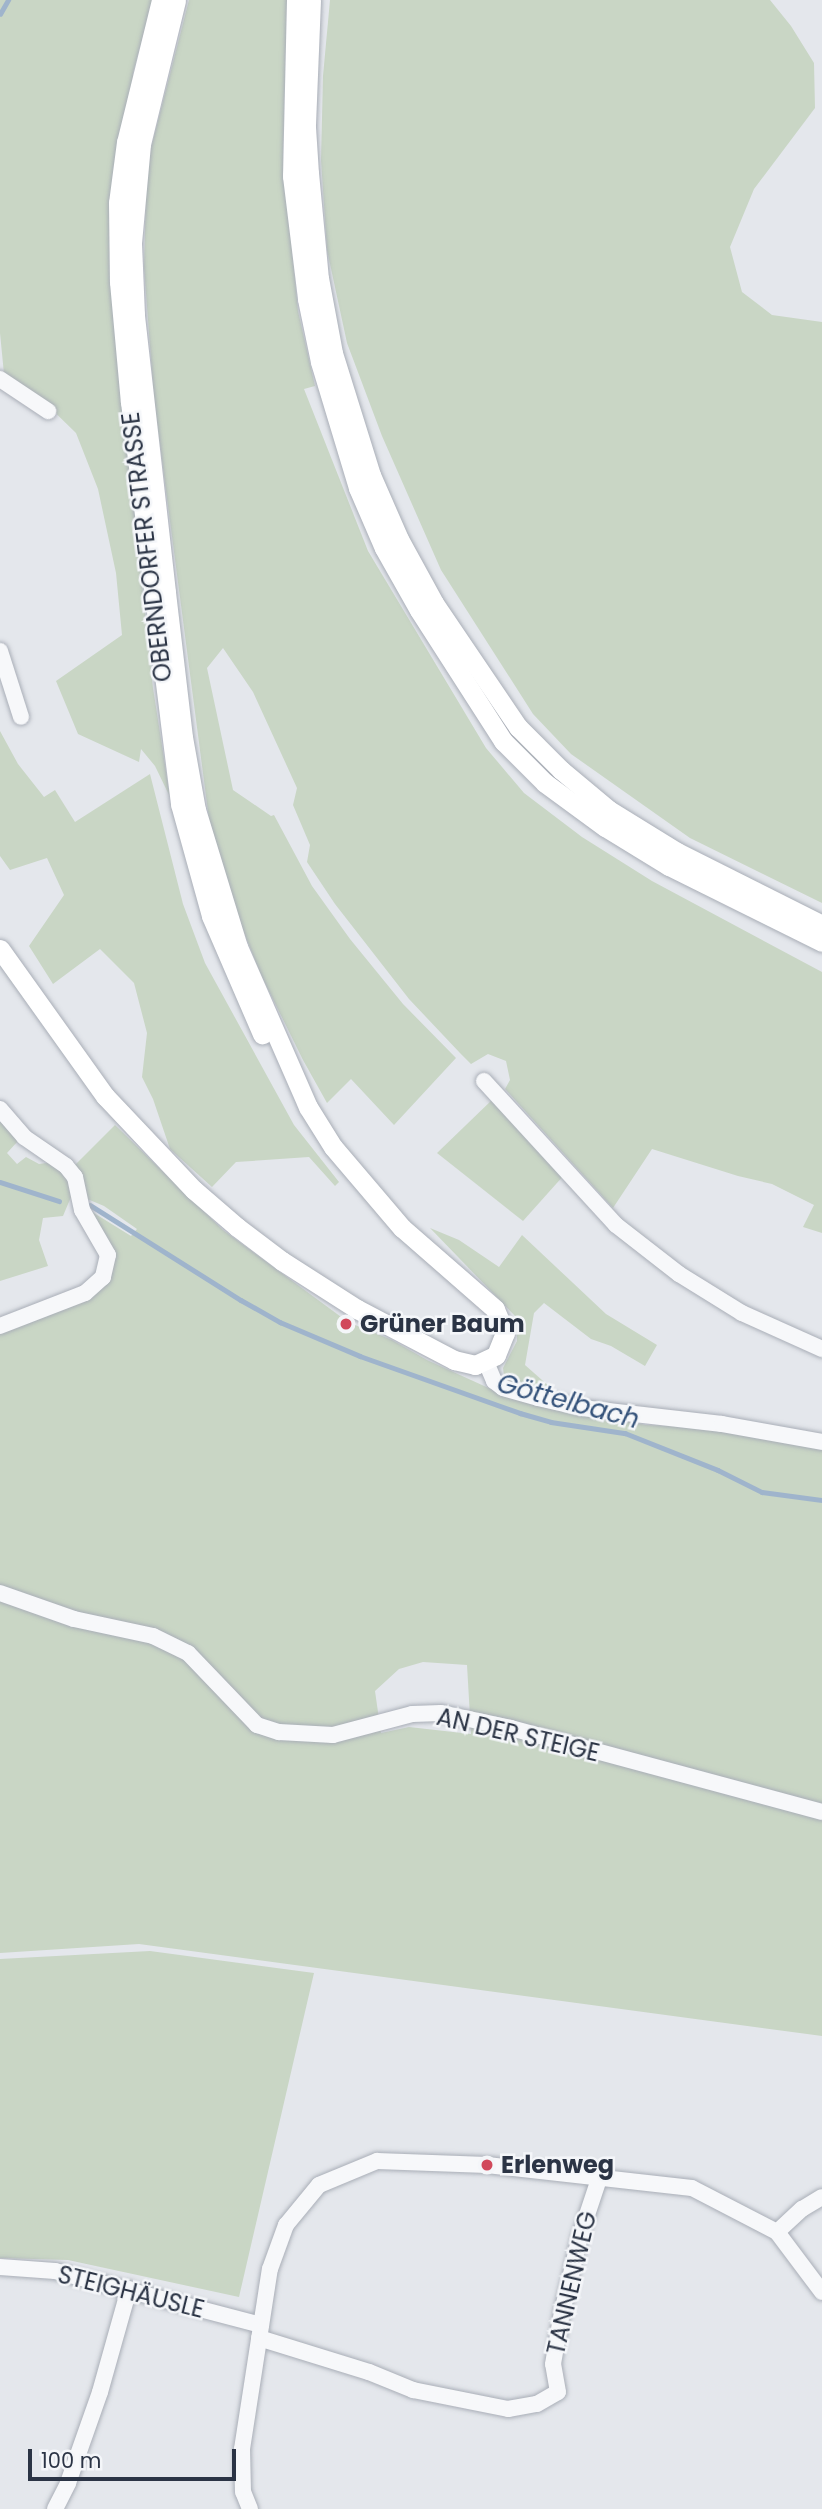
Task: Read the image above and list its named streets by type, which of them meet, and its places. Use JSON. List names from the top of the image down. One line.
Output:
{"streets":{"main road":["OBERNDORFER STRASSE"],"street":["AN DER STEIGE","TANNENWEG","STEIGHÄUSLE"]},"crossings":[["TANNENWEG","STEIGHÄUSLE"]],"water":["Göttelbach"],"places":["Grüner Baum","Erlenweg"],"scale_bar":"100 m"}
